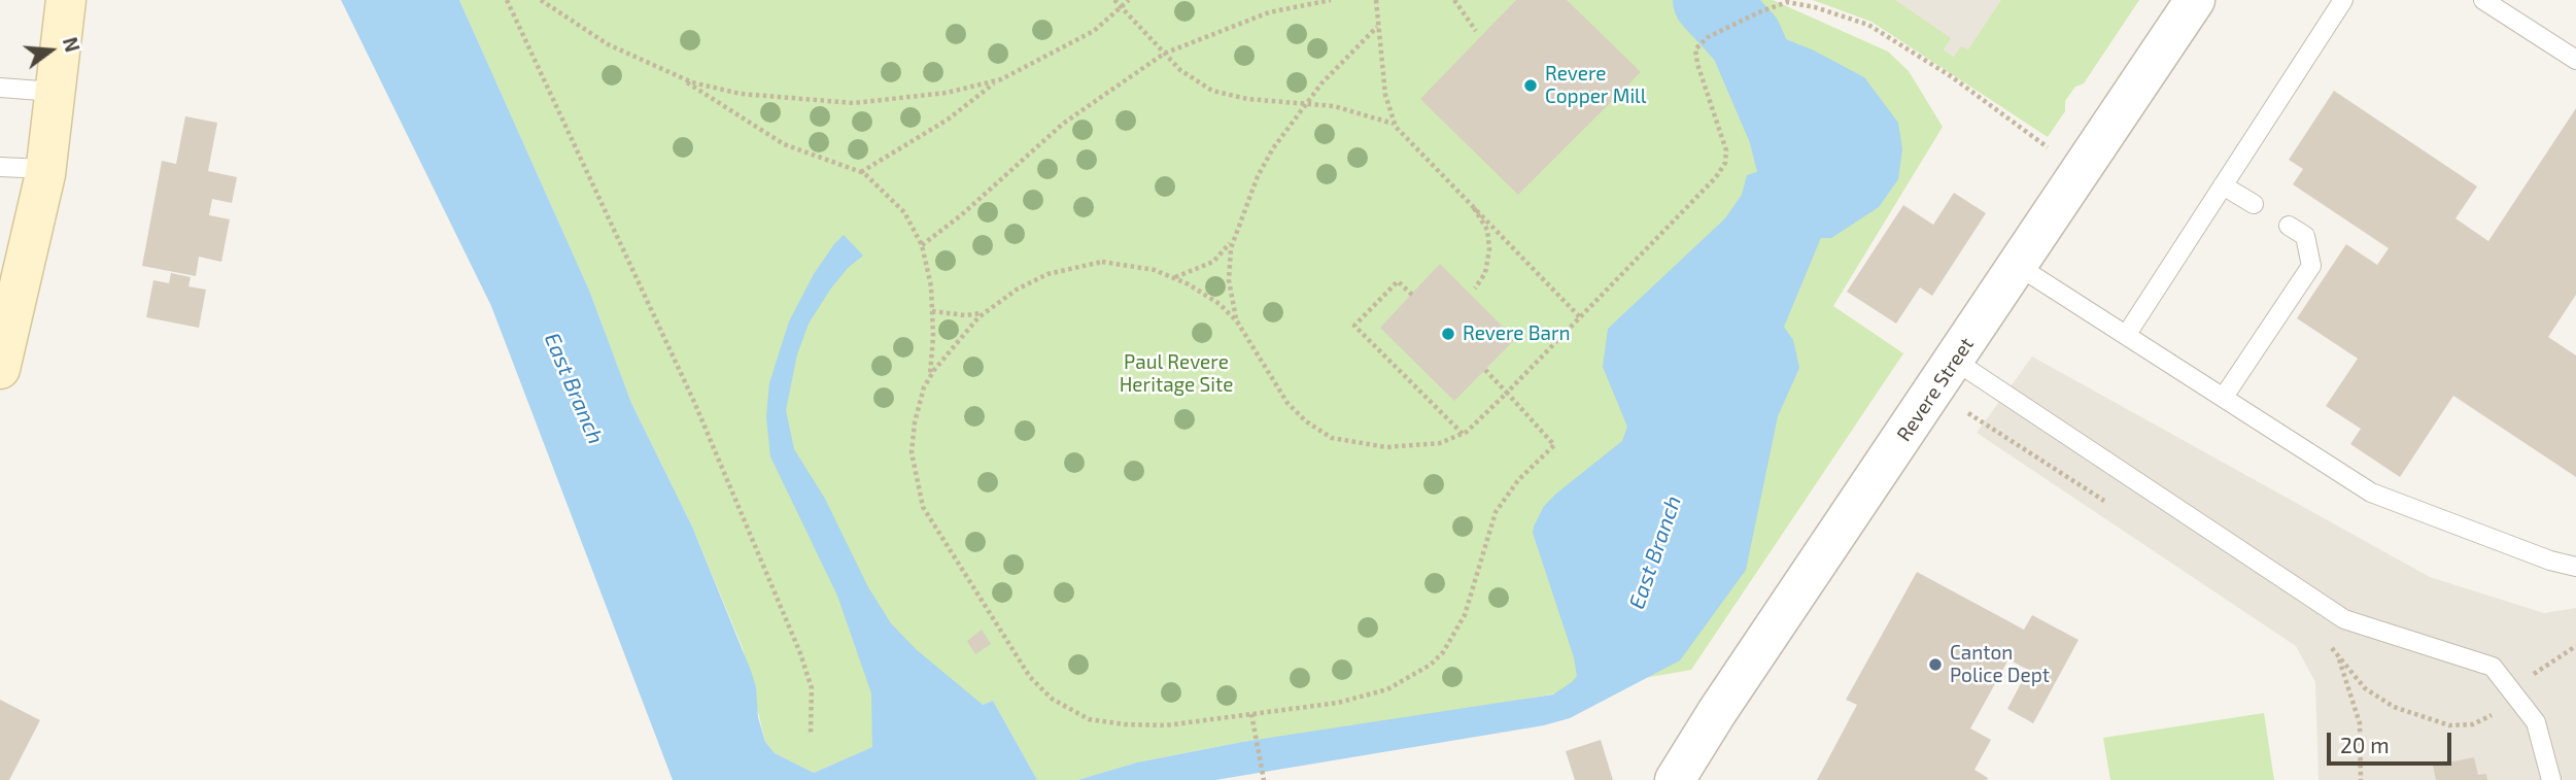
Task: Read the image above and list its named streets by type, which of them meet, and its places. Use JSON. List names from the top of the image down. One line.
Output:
{"streets":{"street":["Revere Street"]},"water":["East Branch"],"parks":["Paul Revere Heritage Site"],"places":["Revere Copper Mill","Revere Barn","Canton Police Dept"],"scale_bar":"20 m","north":"right"}
